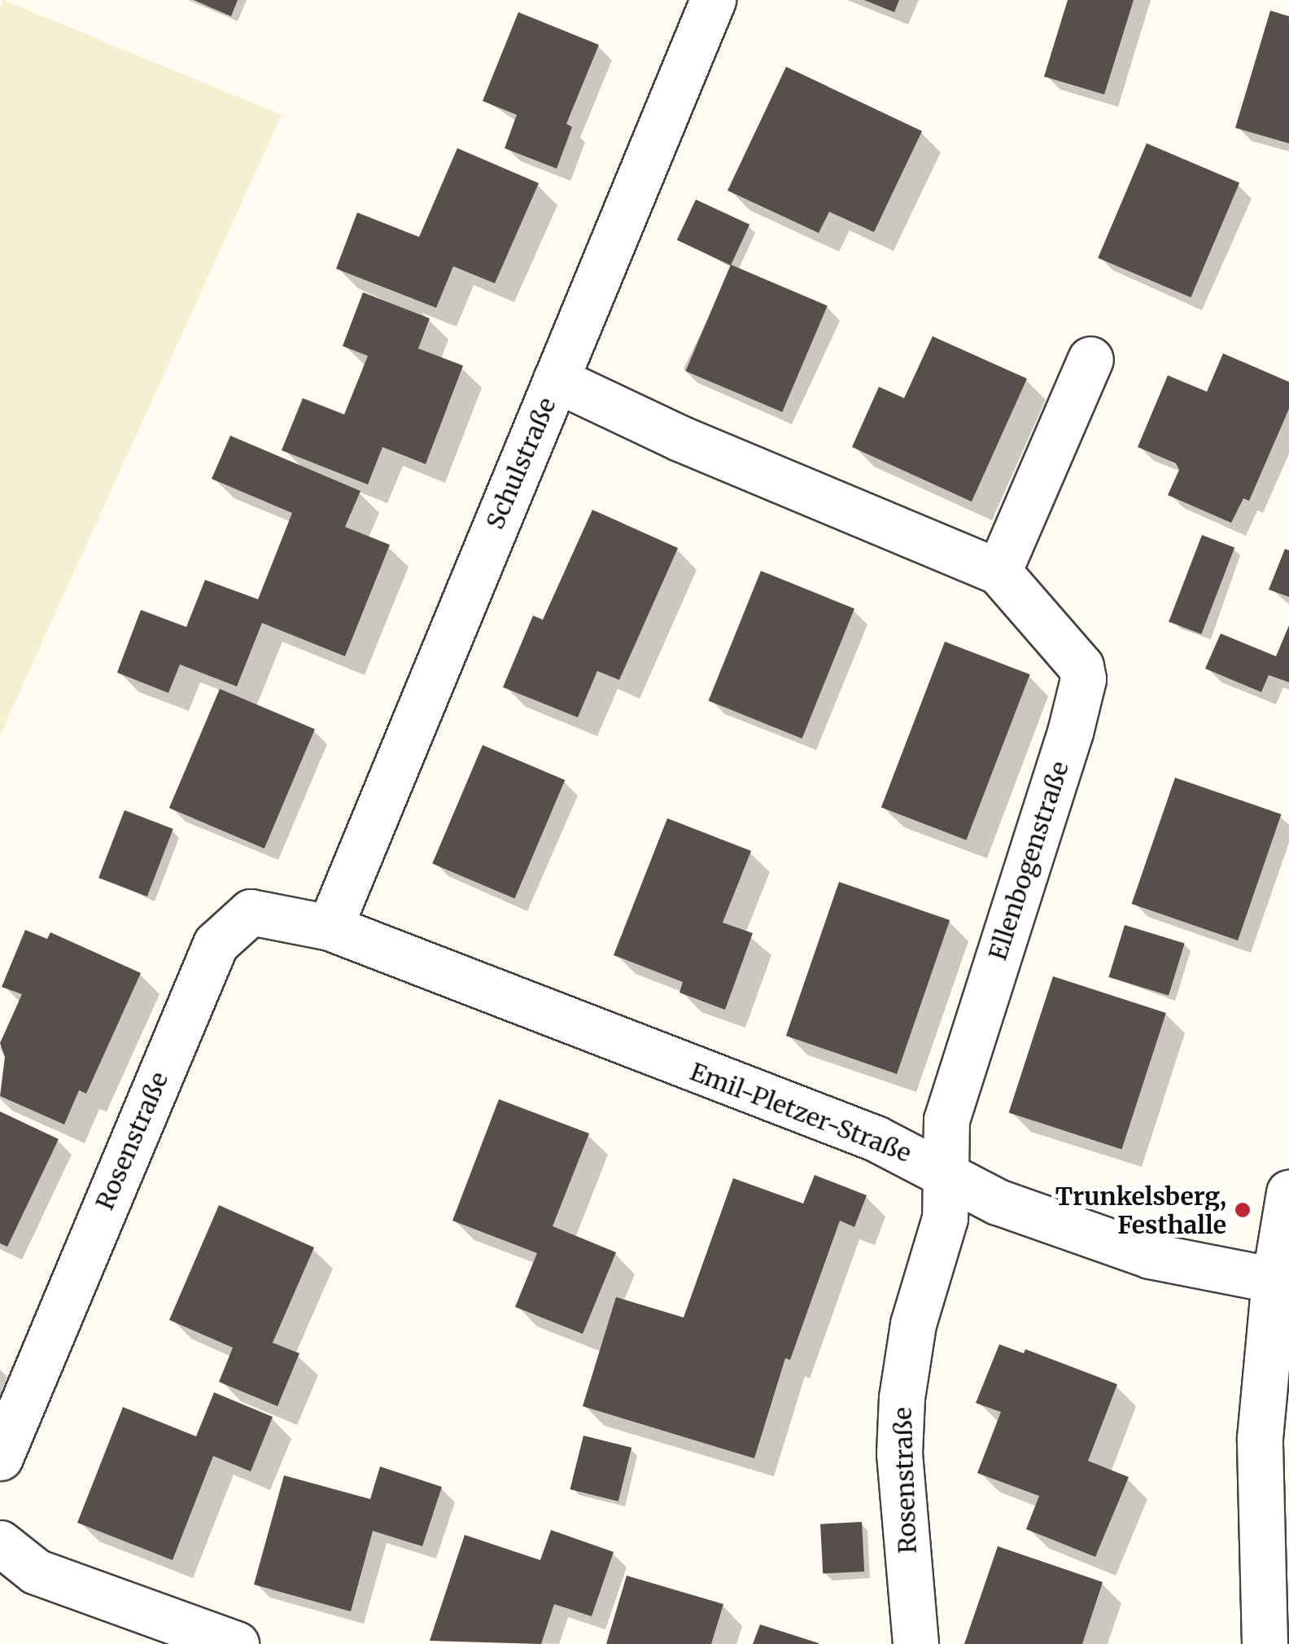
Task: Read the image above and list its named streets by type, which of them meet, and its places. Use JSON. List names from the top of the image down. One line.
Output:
{"streets":{"street":["Schulstraße","Ellenbogenstraße","Emil-Pletzer-Straße","Rosenstraße"]},"crossings":[["Schulstraße","Ellenbogenstraße"],["Schulstraße","Emil-Pletzer-Straße"],["Schulstraße","Rosenstraße"],["Ellenbogenstraße","Emil-Pletzer-Straße"],["Ellenbogenstraße","Rosenstraße"],["Emil-Pletzer-Straße","Rosenstraße"]],"places":["Trunkelsberg, Festhalle"]}
